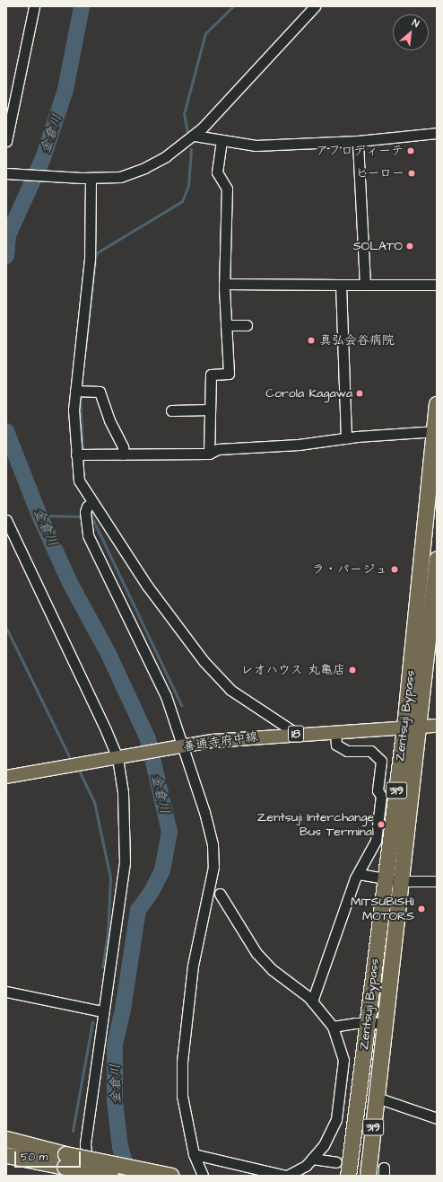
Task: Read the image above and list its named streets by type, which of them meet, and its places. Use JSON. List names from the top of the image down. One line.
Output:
{"streets":{"highway":["Zentsuji Bypass","319"],"main road":["18","善通寺府中線"]},"crossings":[["Zentsuji Bypass","善通寺府中線"]],"water":["金倉川"],"places":["アフロディーテ","ヒーロー","SOLATO","真弘会谷病院","Corola Kagawa","ラ・パージュ","レオハウス 丸亀店","Zentsuji Interchange Bus Terminal","MITSUBISHI MOTORS"],"scale_bar":"50 m","north":"top right"}
